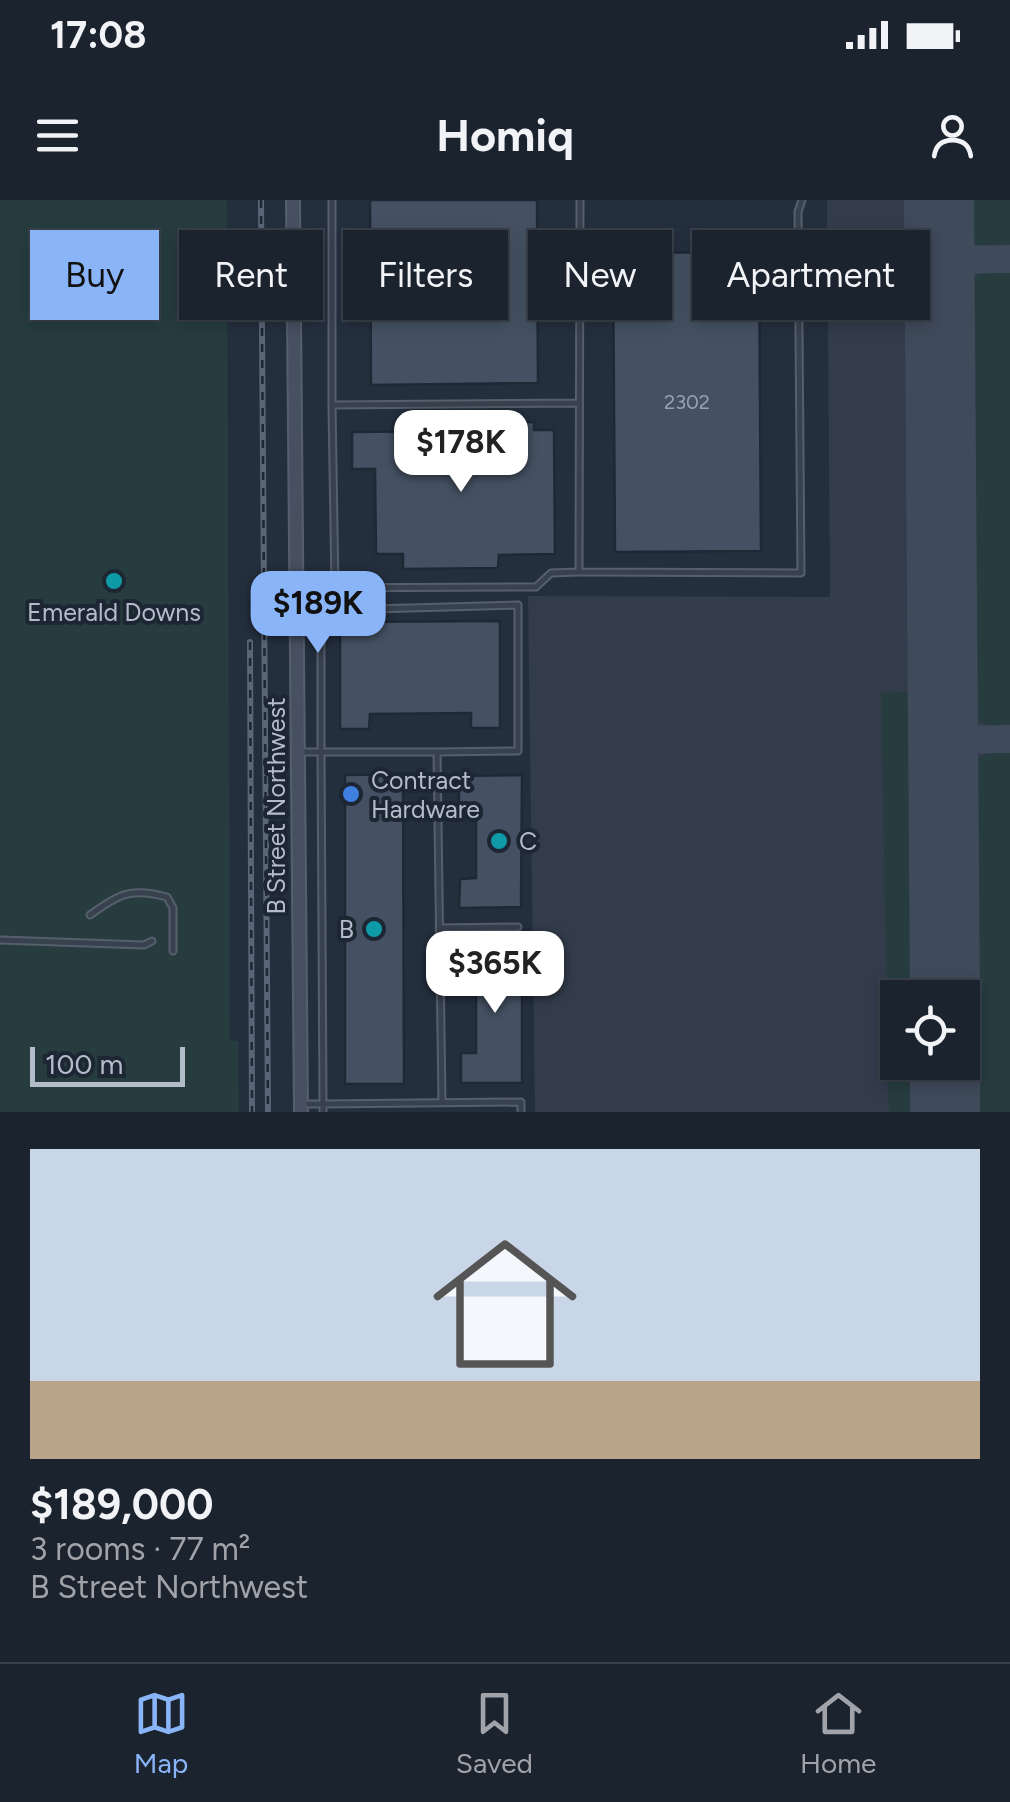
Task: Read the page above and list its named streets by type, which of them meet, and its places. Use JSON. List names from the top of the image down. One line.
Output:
{"streets":{"street":["B Street Northwest"]},"places":["Emerald Downs","Contract Hardware","C","B"],"house_numbers":["2302"],"scale_bar":"100 m","page":{"status":"17:08","header":"Homiq","chip":["Buy","Rent","Filters","New","Apartment"],"price":["$178K","$189K","$365K"],"scale":"100 m","list":[{"name":"$189,000","note":"3 rooms · 77 m² · B Street Northwest"}],"tabs":["Map","Saved","Home"]}}
